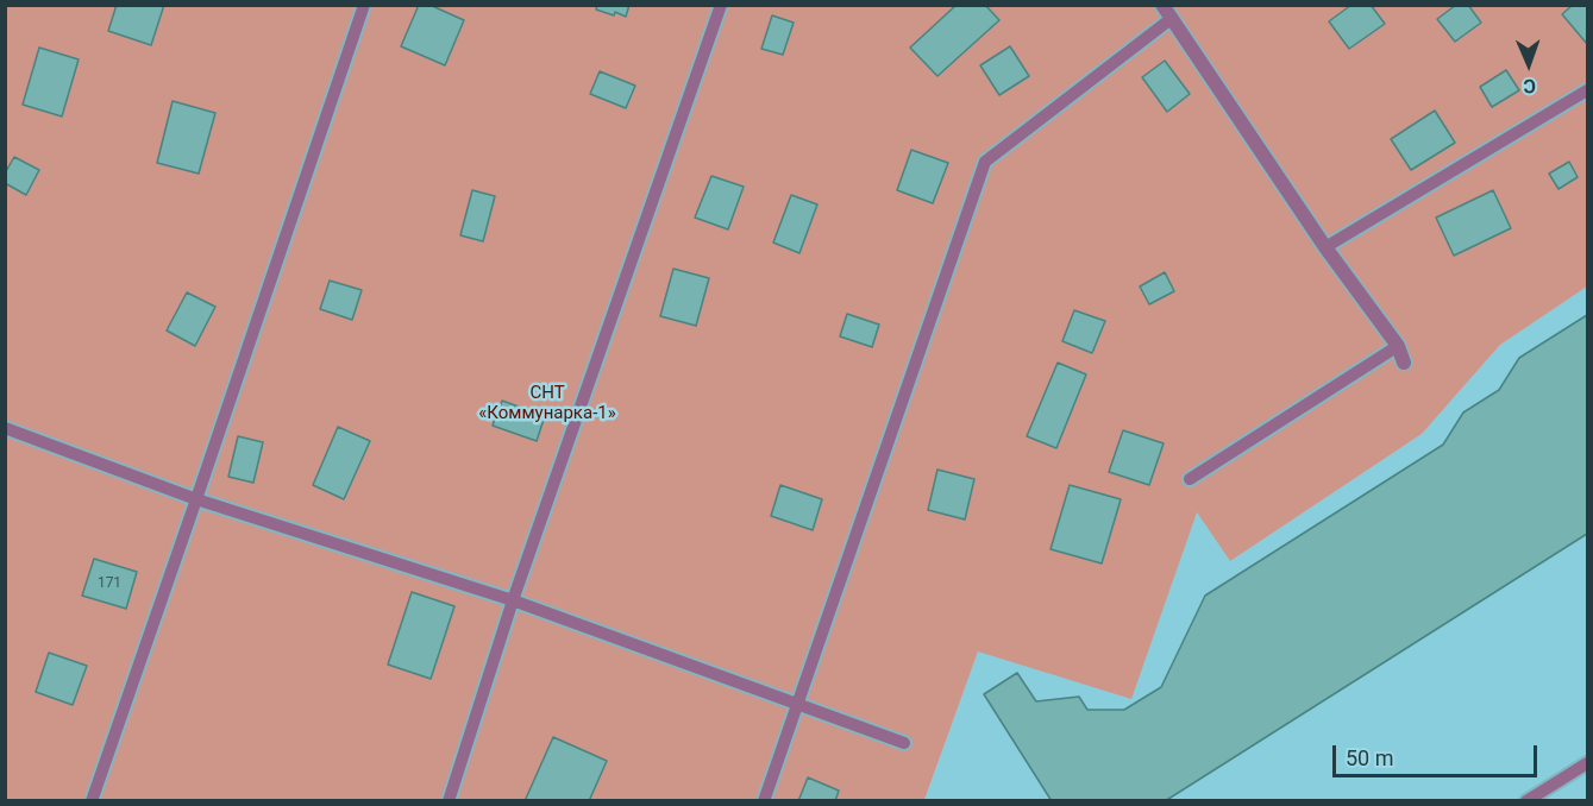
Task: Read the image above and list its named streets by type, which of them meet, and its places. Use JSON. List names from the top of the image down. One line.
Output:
{"parks":["СНТ «Коммунарка-1»"],"house_numbers":["171"],"scale_bar":"50 m","north":"bottom"}
